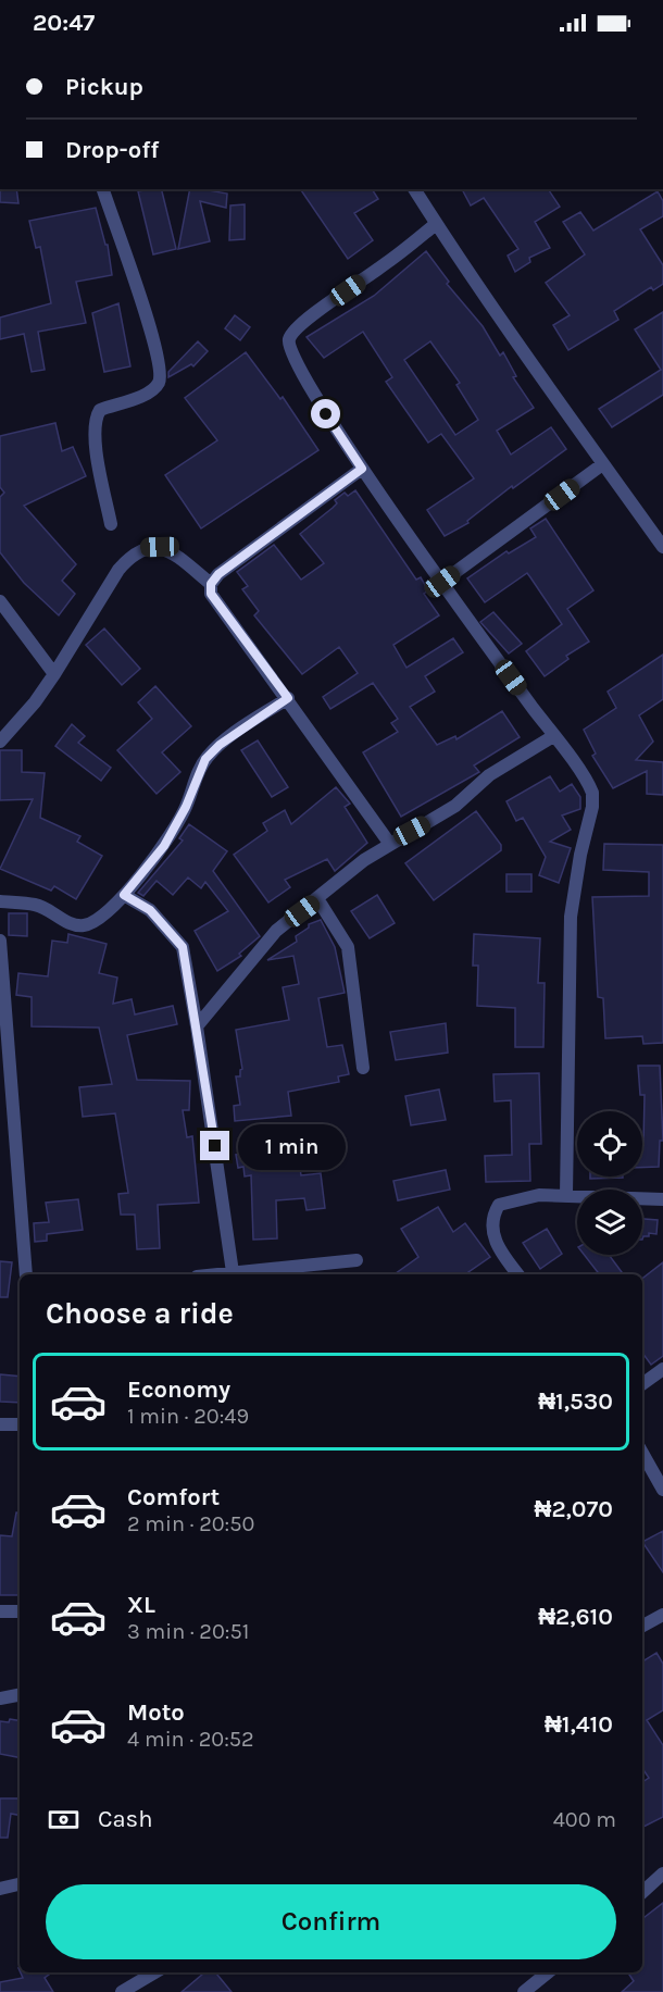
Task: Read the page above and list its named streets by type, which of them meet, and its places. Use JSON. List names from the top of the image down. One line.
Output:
{"page":{"status":"20:47","banner":["Pickup","Drop-off"],"bubble":"1 min","heading":"Choose a ride","list":[{"name":"Economy","note":"1 min · 20:49","value":"₦1,530"},{"name":"Comfort","note":"2 min · 20:50","value":"₦2,070"},{"name":"XL","note":"3 min · 20:51","value":"₦2,610"},{"name":"Moto","note":"4 min · 20:52","value":"₦1,410"}],"pay":["Cash","400 m"],"buttons":"Confirm"}}
